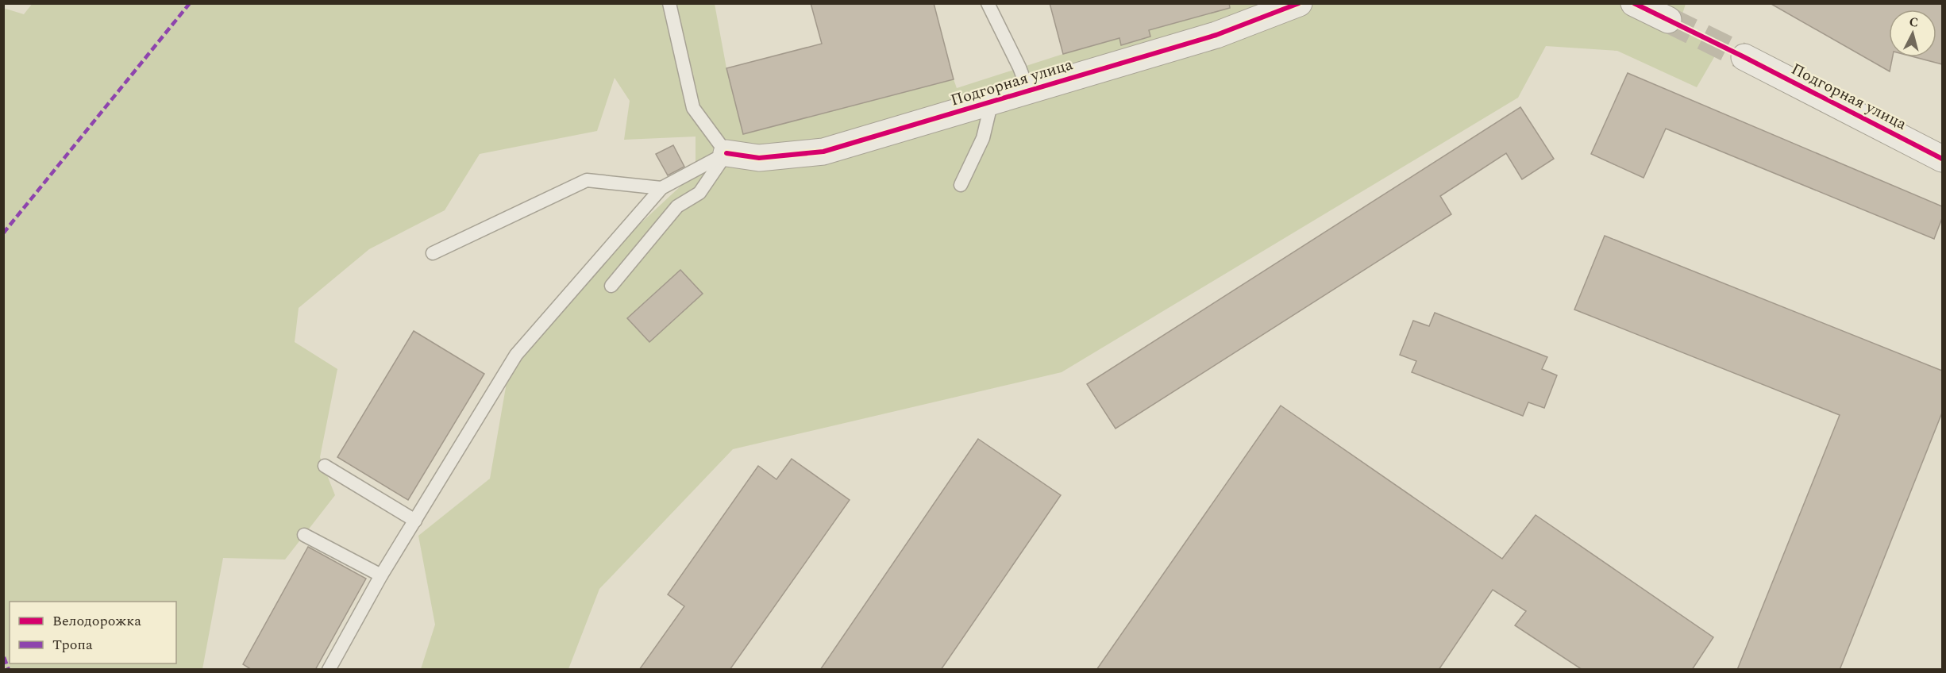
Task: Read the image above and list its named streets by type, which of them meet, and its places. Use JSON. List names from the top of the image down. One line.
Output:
{"streets":{"street":["Подгорная улица"]},"legend":["Велодорожка","Тропа"],"north":"top"}
